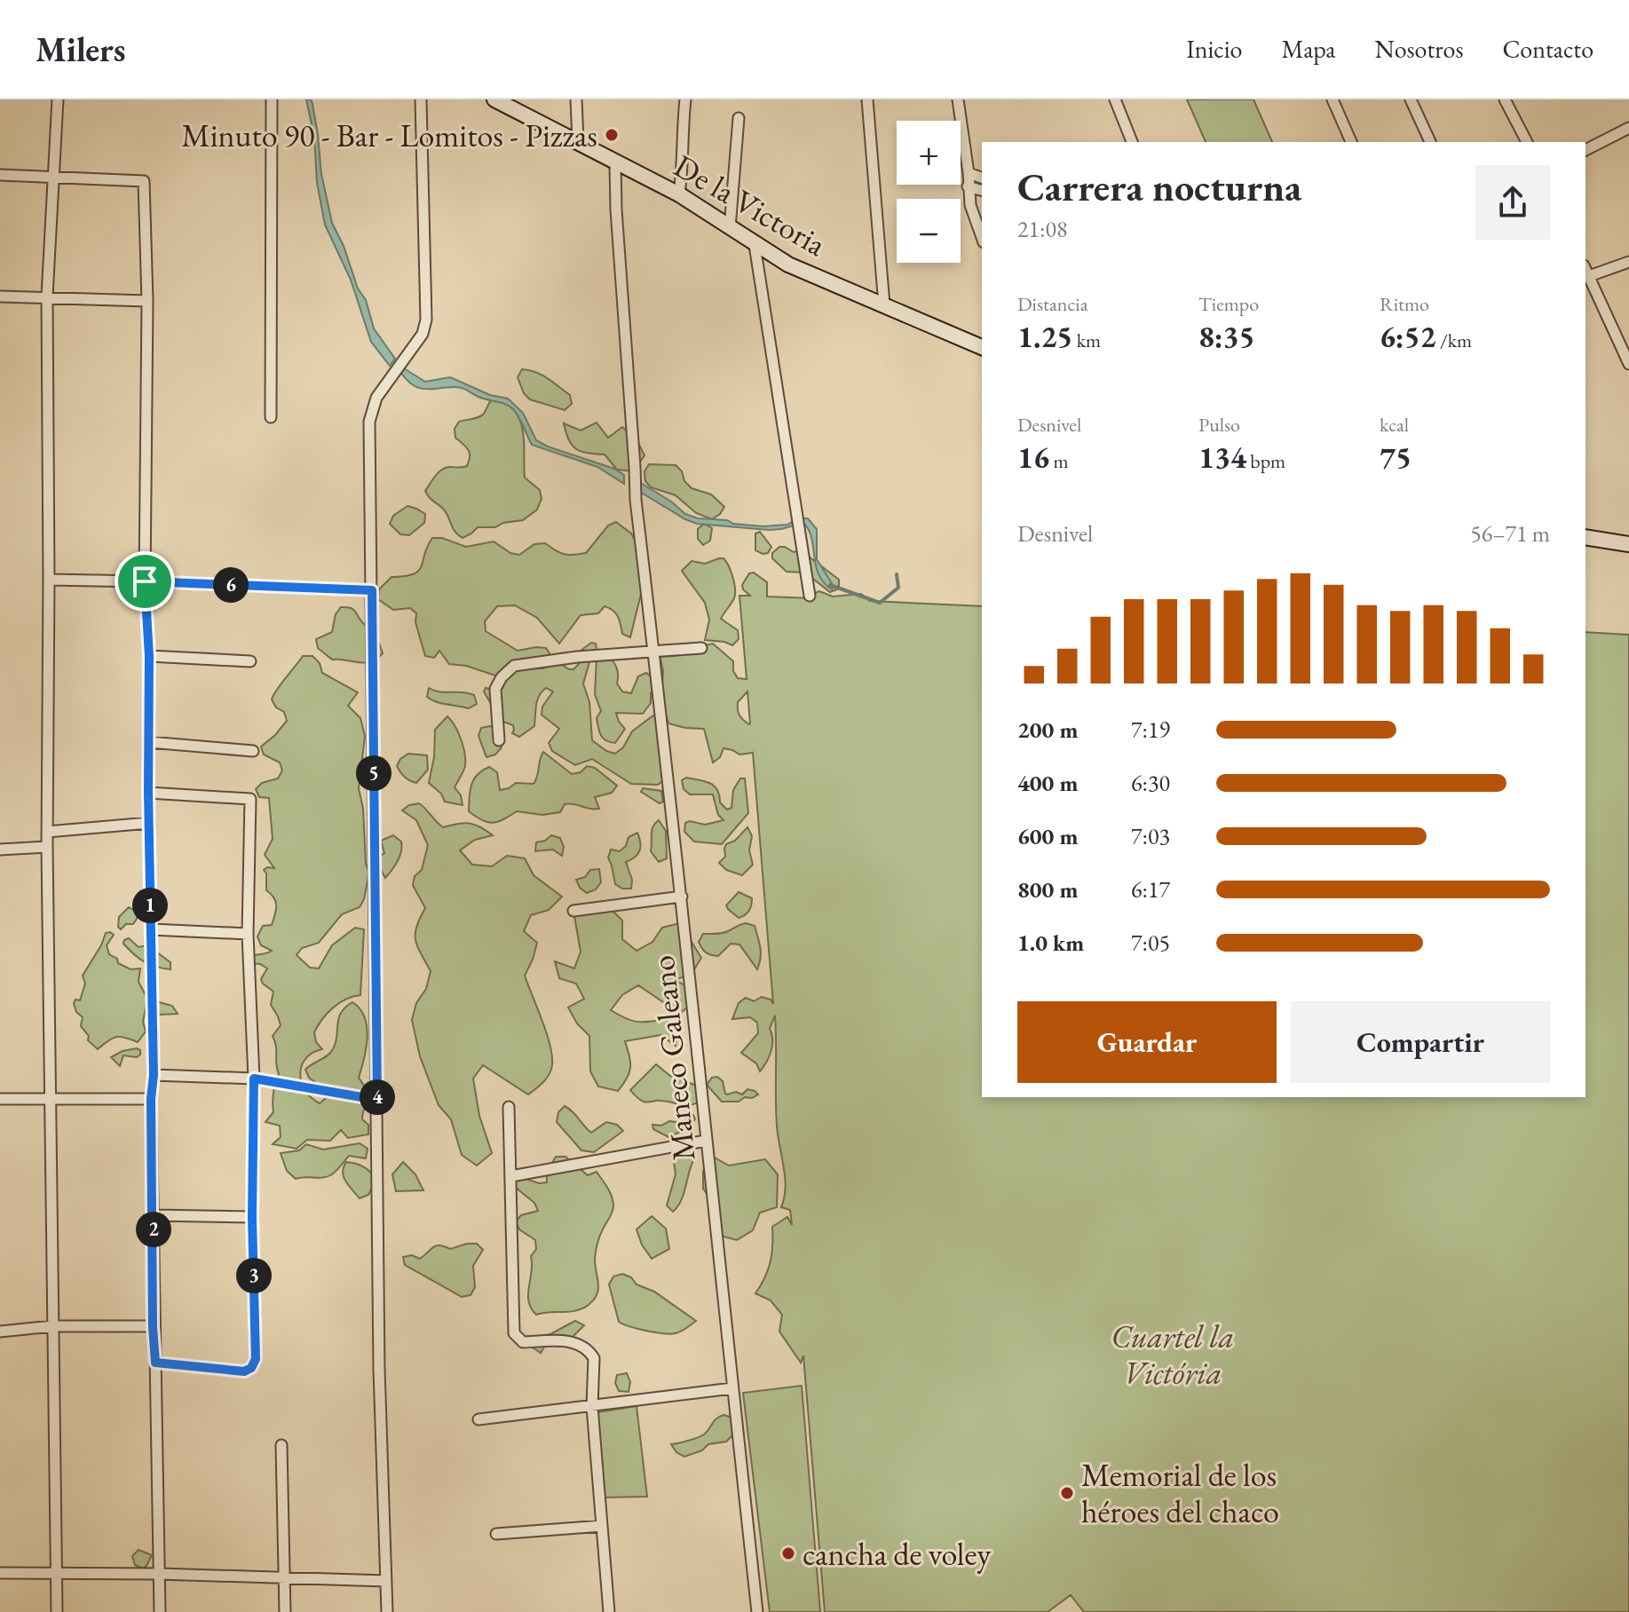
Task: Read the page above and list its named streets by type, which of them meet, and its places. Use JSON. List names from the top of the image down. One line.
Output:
{"streets":{"main road":["De la Victoria"],"street":["Maneco Galeano"]},"crossings":[["De la Victoria","Maneco Galeano"]],"parks":["Cuartel la Victória"],"places":["Minuto 90 - Bar - Lomitos - Pizzas","Memorial de los héroes del chaco","cancha de voley"],"page":{"header":"Milers","nav":["Inicio","Mapa","Nosotros","Contacto"],"map_buttons":["+","−"],"heading":["Carrera nocturna","21:08"],"stats":[["Distancia","1.25 km"],["Tiempo","8:35"],["Ritmo","6:52 /km"],["Desnivel","16 m"],["Pulso","134 bpm"],["kcal","75"]],"chart":["Desnivel","56–71 m"],"pins":["6","5","1","4","2","3"],"list":[{"name":"200 m","note":"7:19"},{"name":"400 m","note":"6:30"},{"name":"600 m","note":"7:03"},{"name":"800 m","note":"6:17"},{"name":"1.0 km","note":"7:05"}],"buttons":["Guardar","Compartir"]}}
